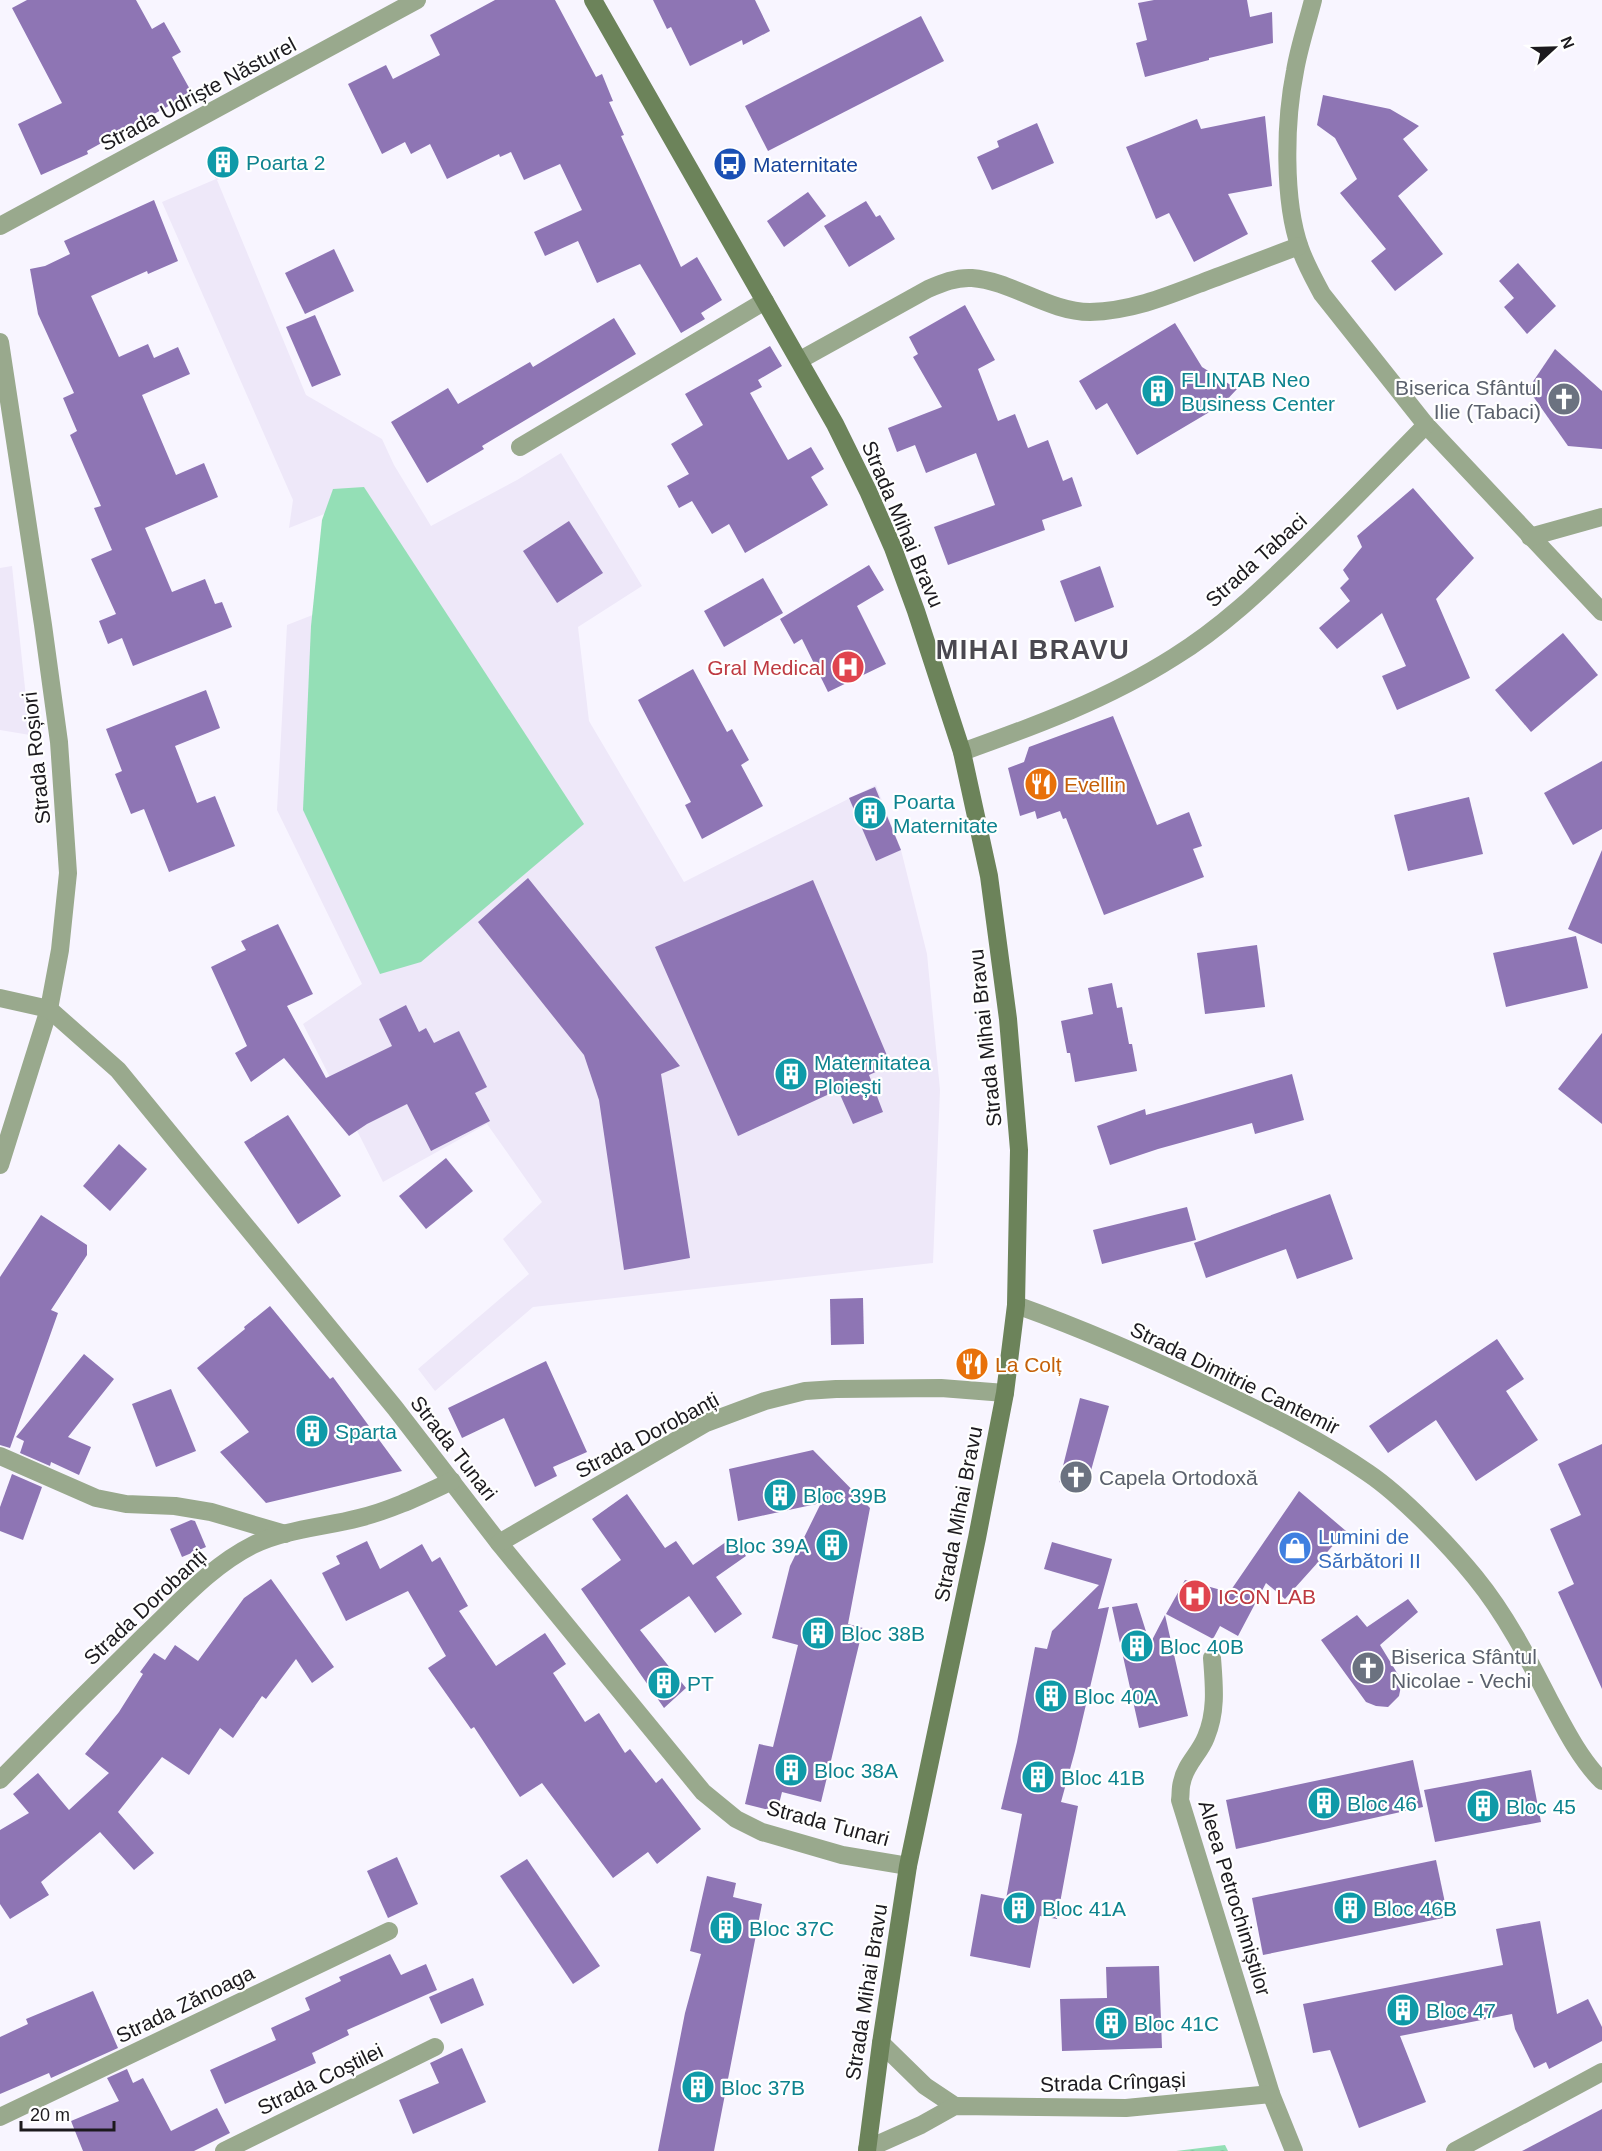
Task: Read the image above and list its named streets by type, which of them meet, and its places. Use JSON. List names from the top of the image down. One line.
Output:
{"streets":{"main road":["Strada Mihai Bravu"],"street":["Strada Udriște Năsturel","Strada Tabaci","Strada Roșiori","Strada Dimitrie Cantemir","Strada Dorobanți","Strada Tunari","Aleea Petrochimiștilor","Strada Zănoaga","Strada Coștilei","Strada Crîngași"]},"crossings":[["Strada Mihai Bravu","Strada Tabaci"],["Strada Mihai Bravu","Strada Dimitrie Cantemir"],["Strada Mihai Bravu","Strada Dorobanți"],["Strada Mihai Bravu","Strada Tunari"],["Strada Mihai Bravu","Strada Crîngași"],["Strada Roșiori","Strada Tunari"],["Strada Dorobanți","Strada Tunari"],["Aleea Petrochimiștilor","Strada Crîngași"]],"districts":["MIHAI BRAVU"],"places":{"building":["Poarta 2","FLINTAB Neo Business Center","Poarta Maternitate","Maternitatea Ploiești","Sparta","Bloc 39B","Bloc 39A","Bloc 38B","Bloc 40B","PT","Bloc 40A","Bloc 38A","Bloc 41B","Bloc 46","Bloc 45","Bloc 41A","Bloc 46B","Bloc 37C","Bloc 47","Bloc 41C","Bloc 37B"],"bus stop":["Maternitate"],"church":["Biserica Sfântul Ilie (Tabaci)","Capela Ortodoxă","Biserica Sfântul Nicolae - Vechi"],"hospital":["Gral Medical","ICON LAB"],"restaurant":["Evellin","La Colț"],"shop":["Lumini de Sărbători II"]},"scale_bar":"20 m","north":"right"}
